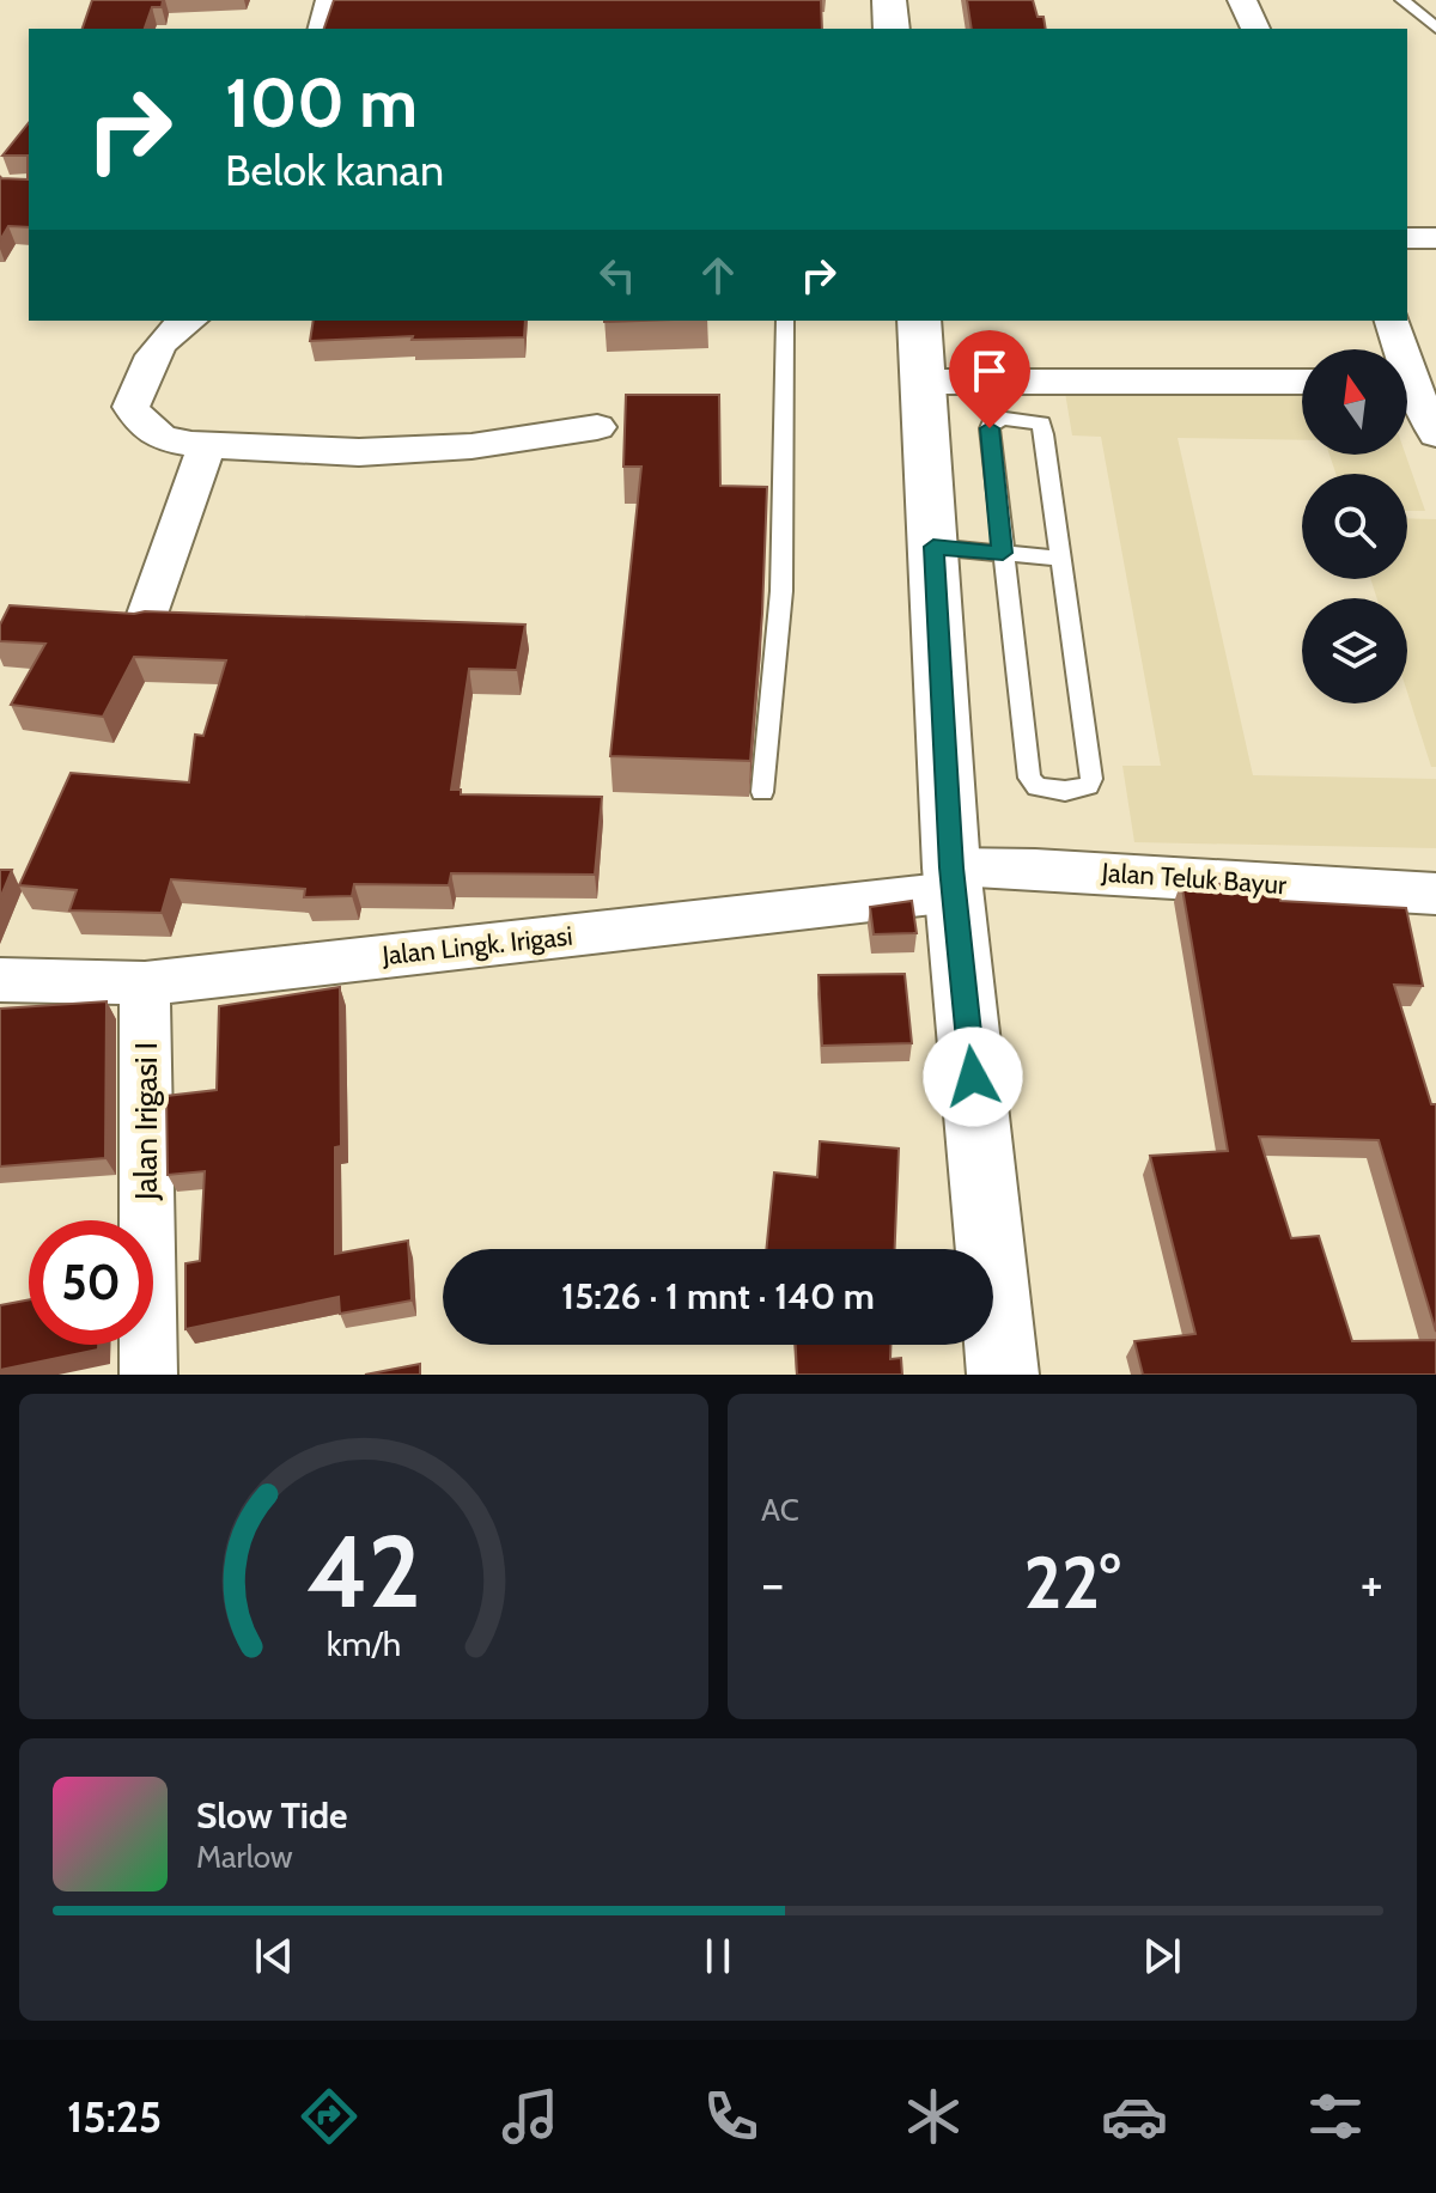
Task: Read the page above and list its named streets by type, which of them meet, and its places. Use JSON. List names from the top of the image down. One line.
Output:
{"streets":{"street":["Jalan Teluk Bayur","Jalan Lingk. Irigasi","Jalan Irigasi I"]},"crossings":[["Jalan Teluk Bayur","Jalan Lingk. Irigasi"],["Jalan Lingk. Irigasi","Jalan Irigasi I"]],"north":"top","page":{"turn":["100 m","Belok kanan"],"limit":"50","trip":"15:26 · 1 mnt · 140 m","tile":"AC","heat":["−","22°","+"],"song":["Slow Tide","Marlow"],"tabs":"15:25","gauge":["42","km/h"]}}
